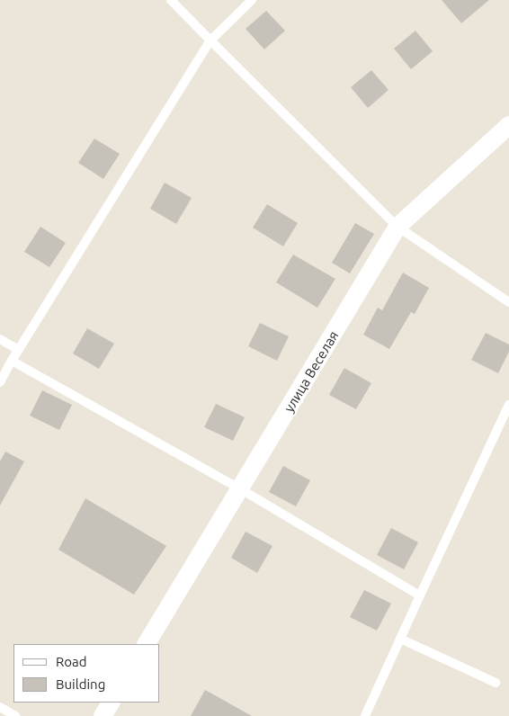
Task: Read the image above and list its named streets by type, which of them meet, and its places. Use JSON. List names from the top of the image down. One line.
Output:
{"streets":{"street":["улица Веселая"]},"legend":["Road","Building"]}
